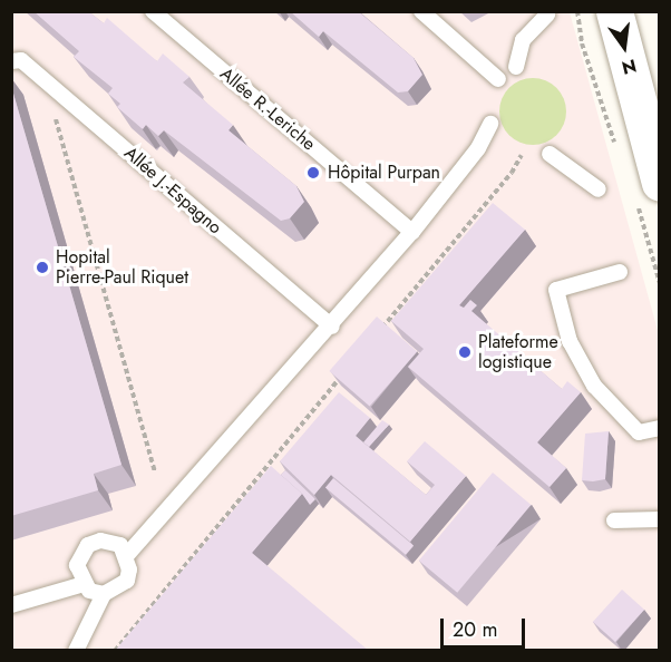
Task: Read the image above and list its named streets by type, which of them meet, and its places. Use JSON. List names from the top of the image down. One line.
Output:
{"streets":{"lane":["Allée R.-Leriche","Allée J.-Espagno"]},"places":["Hôpital Purpan","Hopital Pierre-Paul Riquet","Plateforme logistique"],"scale_bar":"20 m","north":"bottom"}
